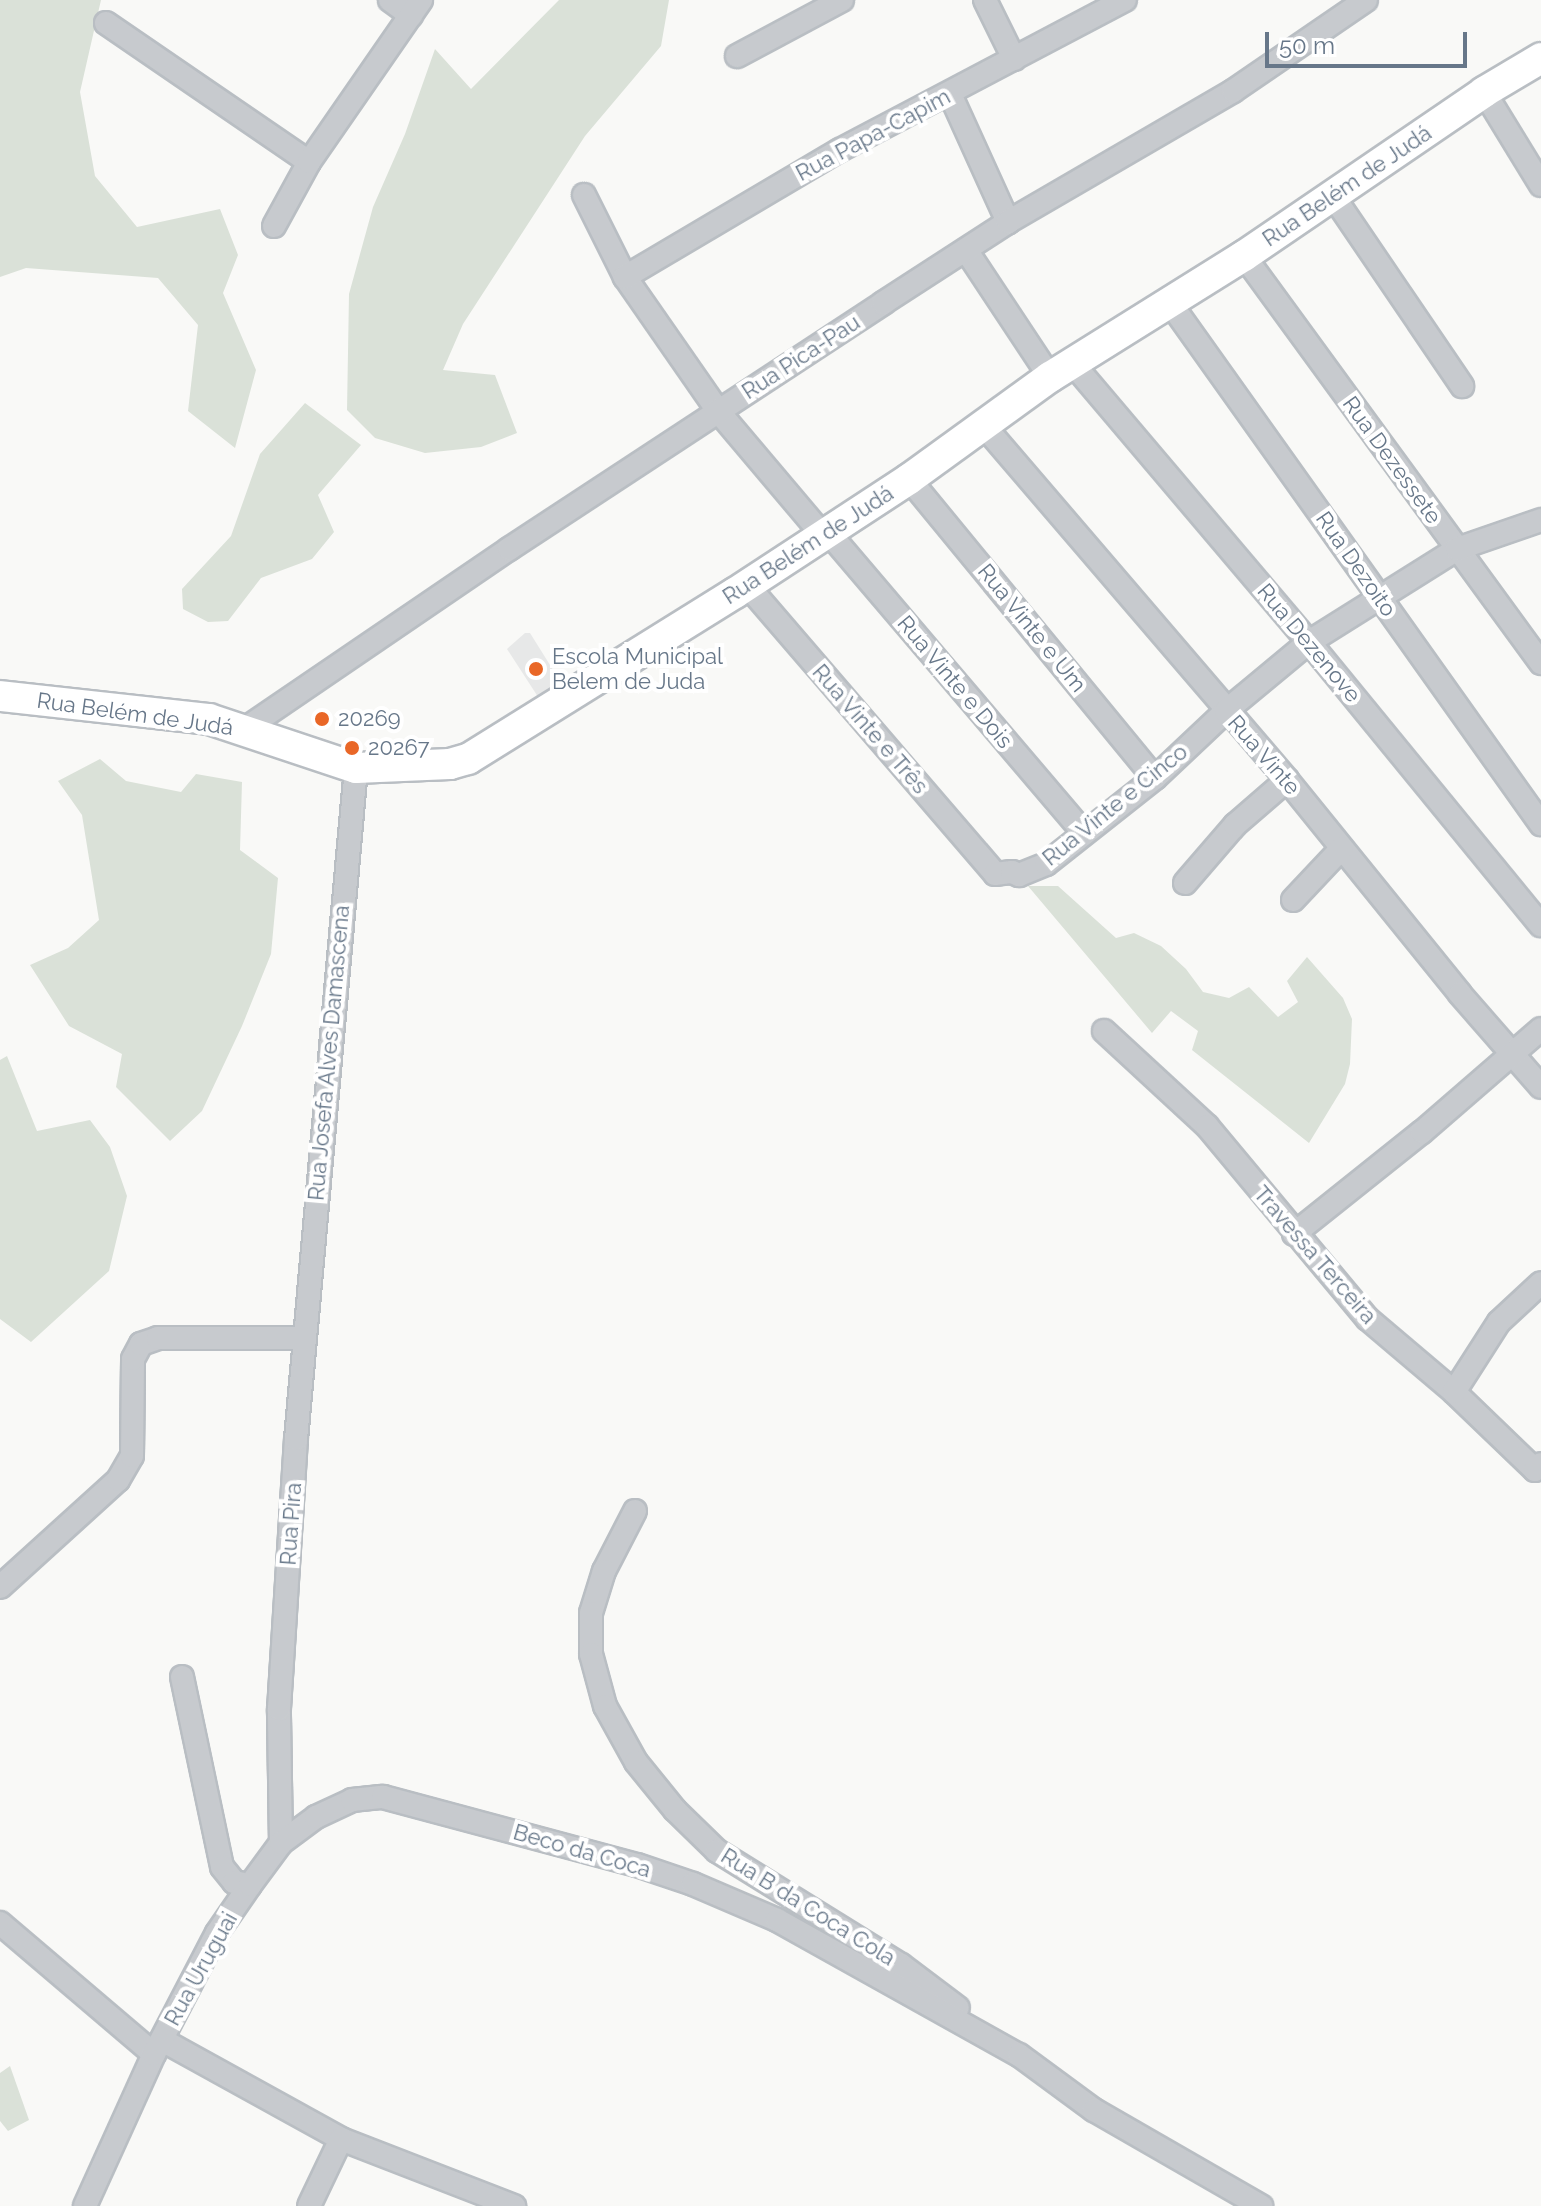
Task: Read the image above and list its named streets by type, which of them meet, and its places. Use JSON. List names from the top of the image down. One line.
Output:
{"streets":{"street":["Rua Papa-Capim","Rua Belém de Judá","Rua Pica-Pau","Rua Dezessete","Rua Dezoito","Rua Vinte e Um","Rua Dezenove","Rua Vinte e Dois","Rua Vinte e Três","Rua Vinte","Rua Vinte e Cinco","Rua Josefa Alves Damascena","Travessa Terceira","Rua Pira","Beco da Coca","Rua B da Coca Cola","Rua Uruguai"]},"crossings":[["Rua Belém de Judá","Rua Pica-Pau"],["Rua Belém de Judá","Rua Dezessete"],["Rua Belém de Judá","Rua Dezoito"],["Rua Belém de Judá","Rua Vinte e Um"],["Rua Belém de Judá","Rua Dezenove"],["Rua Belém de Judá","Rua Vinte e Dois"],["Rua Belém de Judá","Rua Vinte e Três"],["Rua Belém de Judá","Rua Vinte"],["Rua Belém de Judá","Rua Josefa Alves Damascena"],["Rua Pica-Pau","Rua Dezenove"],["Rua Dezessete","Rua Vinte e Cinco"],["Rua Dezoito","Rua Vinte e Cinco"],["Rua Vinte e Um","Rua Vinte e Cinco"],["Rua Dezenove","Rua Vinte e Cinco"],["Rua Vinte e Dois","Rua Vinte e Cinco"],["Rua Vinte e Três","Rua Vinte e Cinco"],["Rua Vinte","Rua Vinte e Cinco"],["Rua Josefa Alves Damascena","Rua Pira"],["Rua Pira","Rua Uruguai"],["Beco da Coca","Rua B da Coca Cola"],["Beco da Coca","Rua Uruguai"]],"places":["Escola Municipal Belem de Juda","20269","20267"],"scale_bar":"50 m"}
